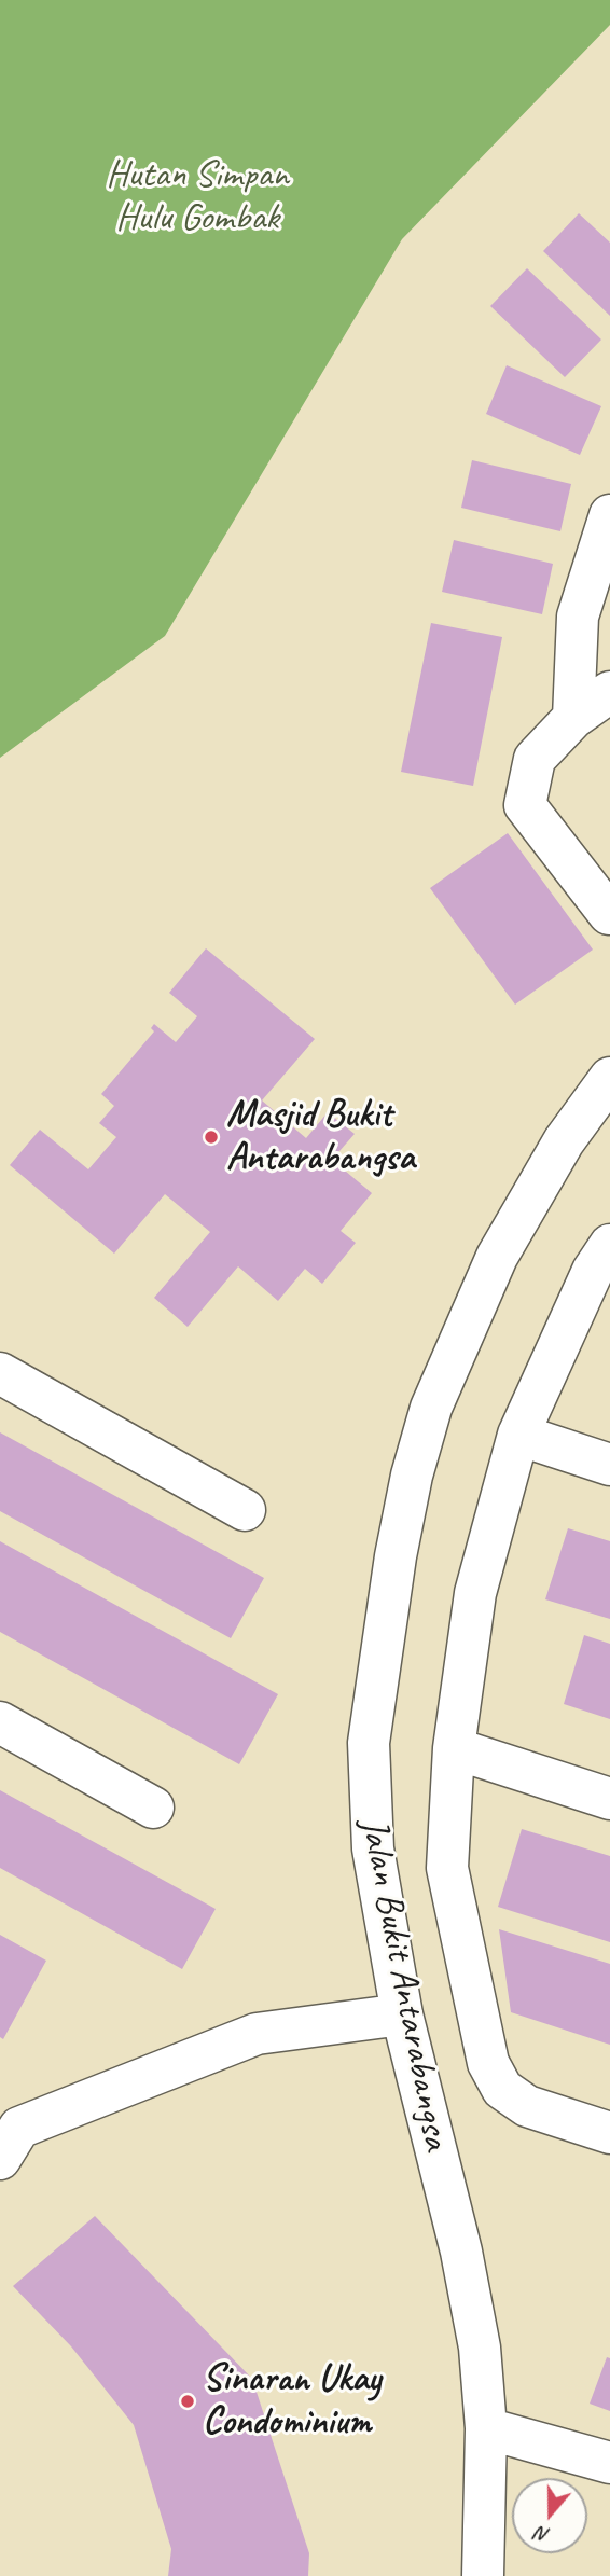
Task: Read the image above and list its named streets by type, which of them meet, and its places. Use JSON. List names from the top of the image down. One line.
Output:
{"streets":{"street":["Jalan Bukit Antarabangsa"]},"parks":["Hutan Simpan Hulu Gombak"],"places":["Masjid Bukit Antarabangsa","Sinaran Ukay Condominium"],"north":"bottom"}
